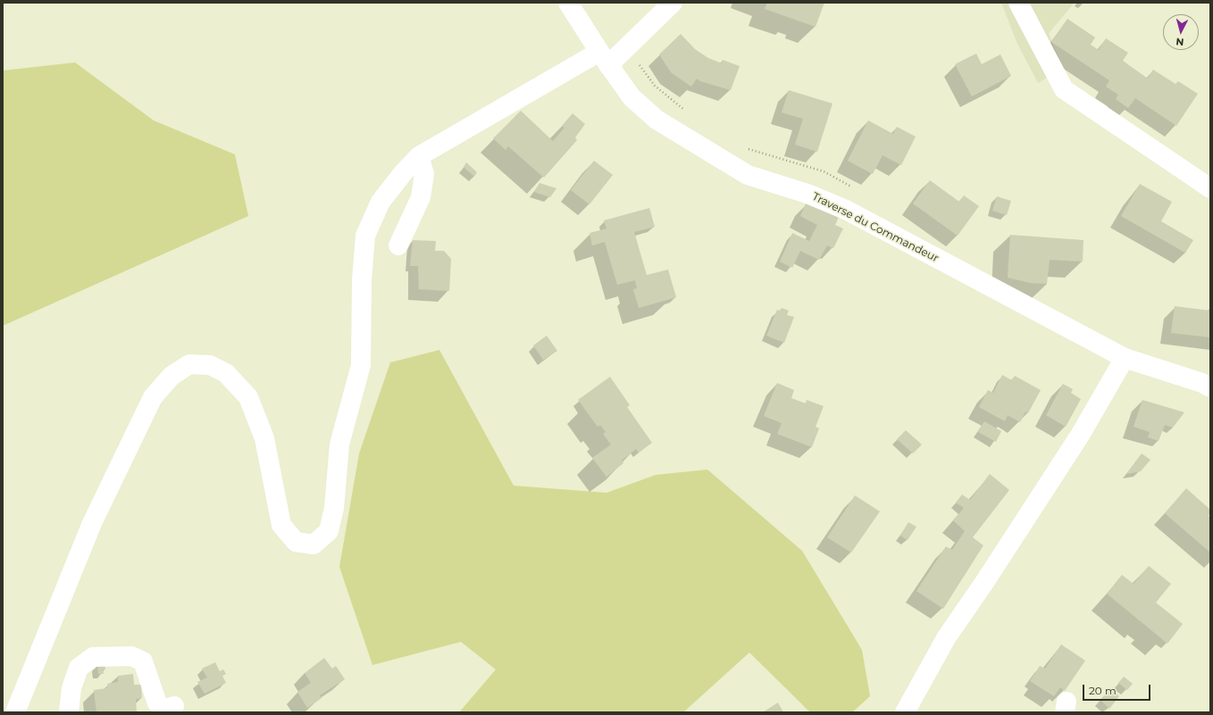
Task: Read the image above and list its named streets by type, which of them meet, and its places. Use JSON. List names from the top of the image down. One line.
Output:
{"streets":{"street":["Traverse du Commandeur"]},"scale_bar":"20 m","north":"bottom"}
